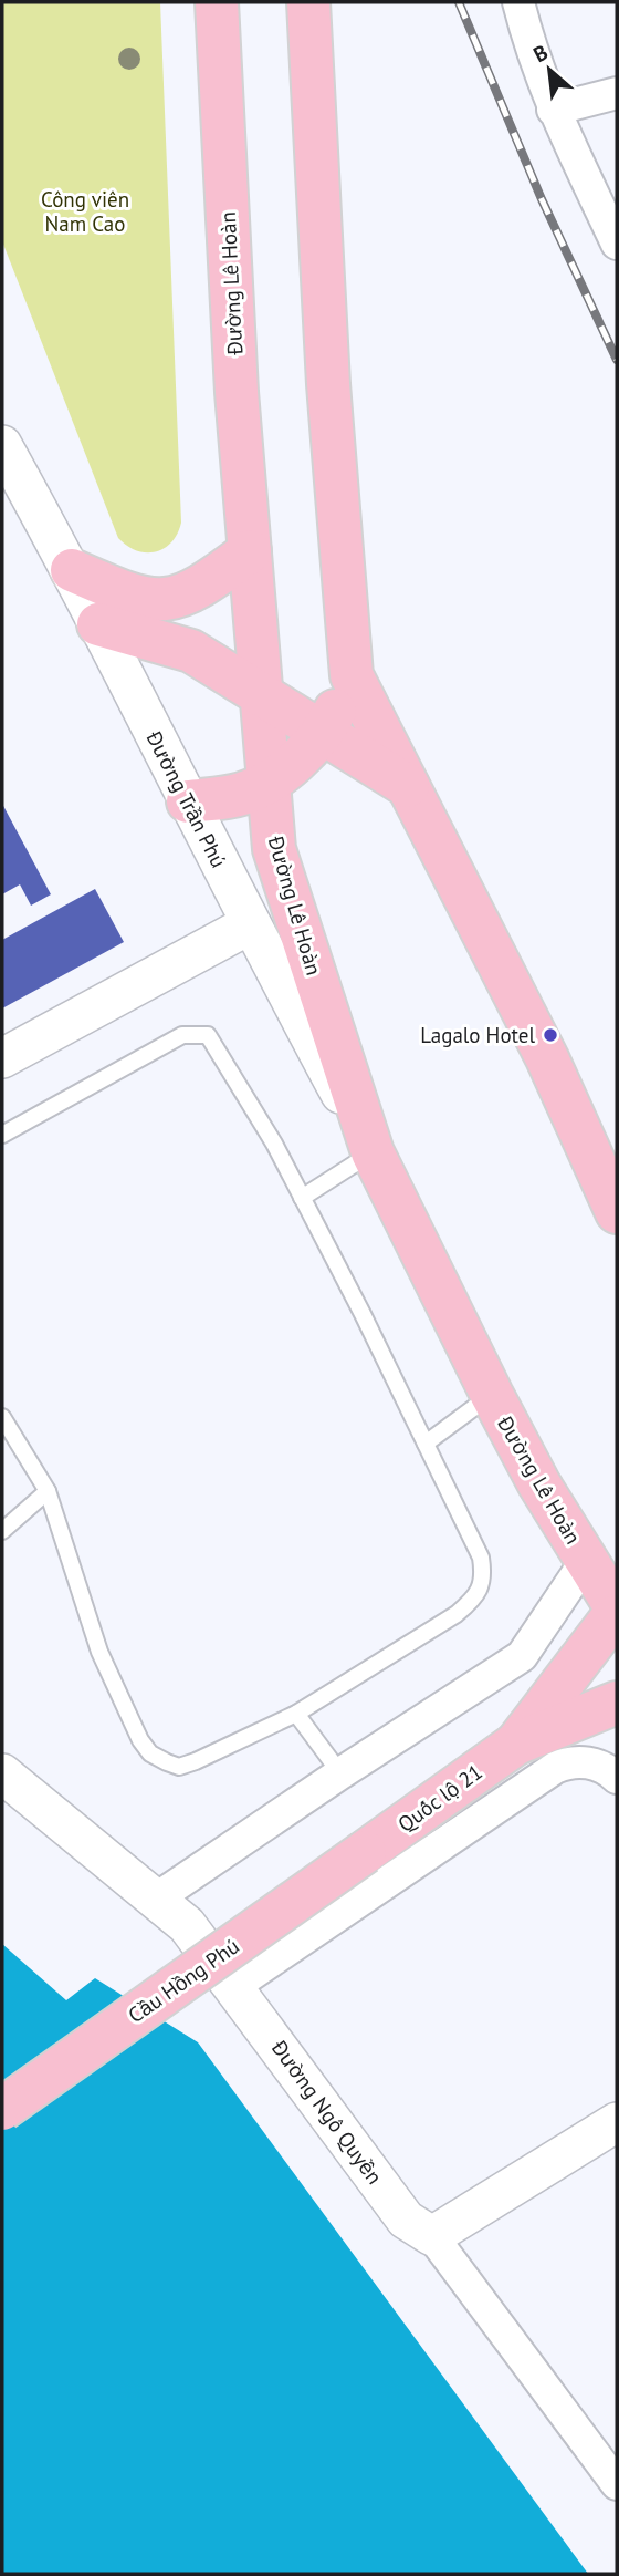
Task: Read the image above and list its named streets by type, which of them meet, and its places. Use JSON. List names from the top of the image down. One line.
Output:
{"streets":{"main road":["Đường Lê Hoàn","Quốc lộ 21","Cầu Hồng Phú"],"street":["Đường Trần Phú","Đường Ngô Quyền"]},"crossings":[["Đường Lê Hoàn","Đường Trần Phú"],["Đường Lê Hoàn","Quốc lộ 21"],["Quốc lộ 21","Cầu Hồng Phú"]],"parks":["Công viên Nam Cao"],"places":["Lagalo Hotel"],"north":"top left"}
